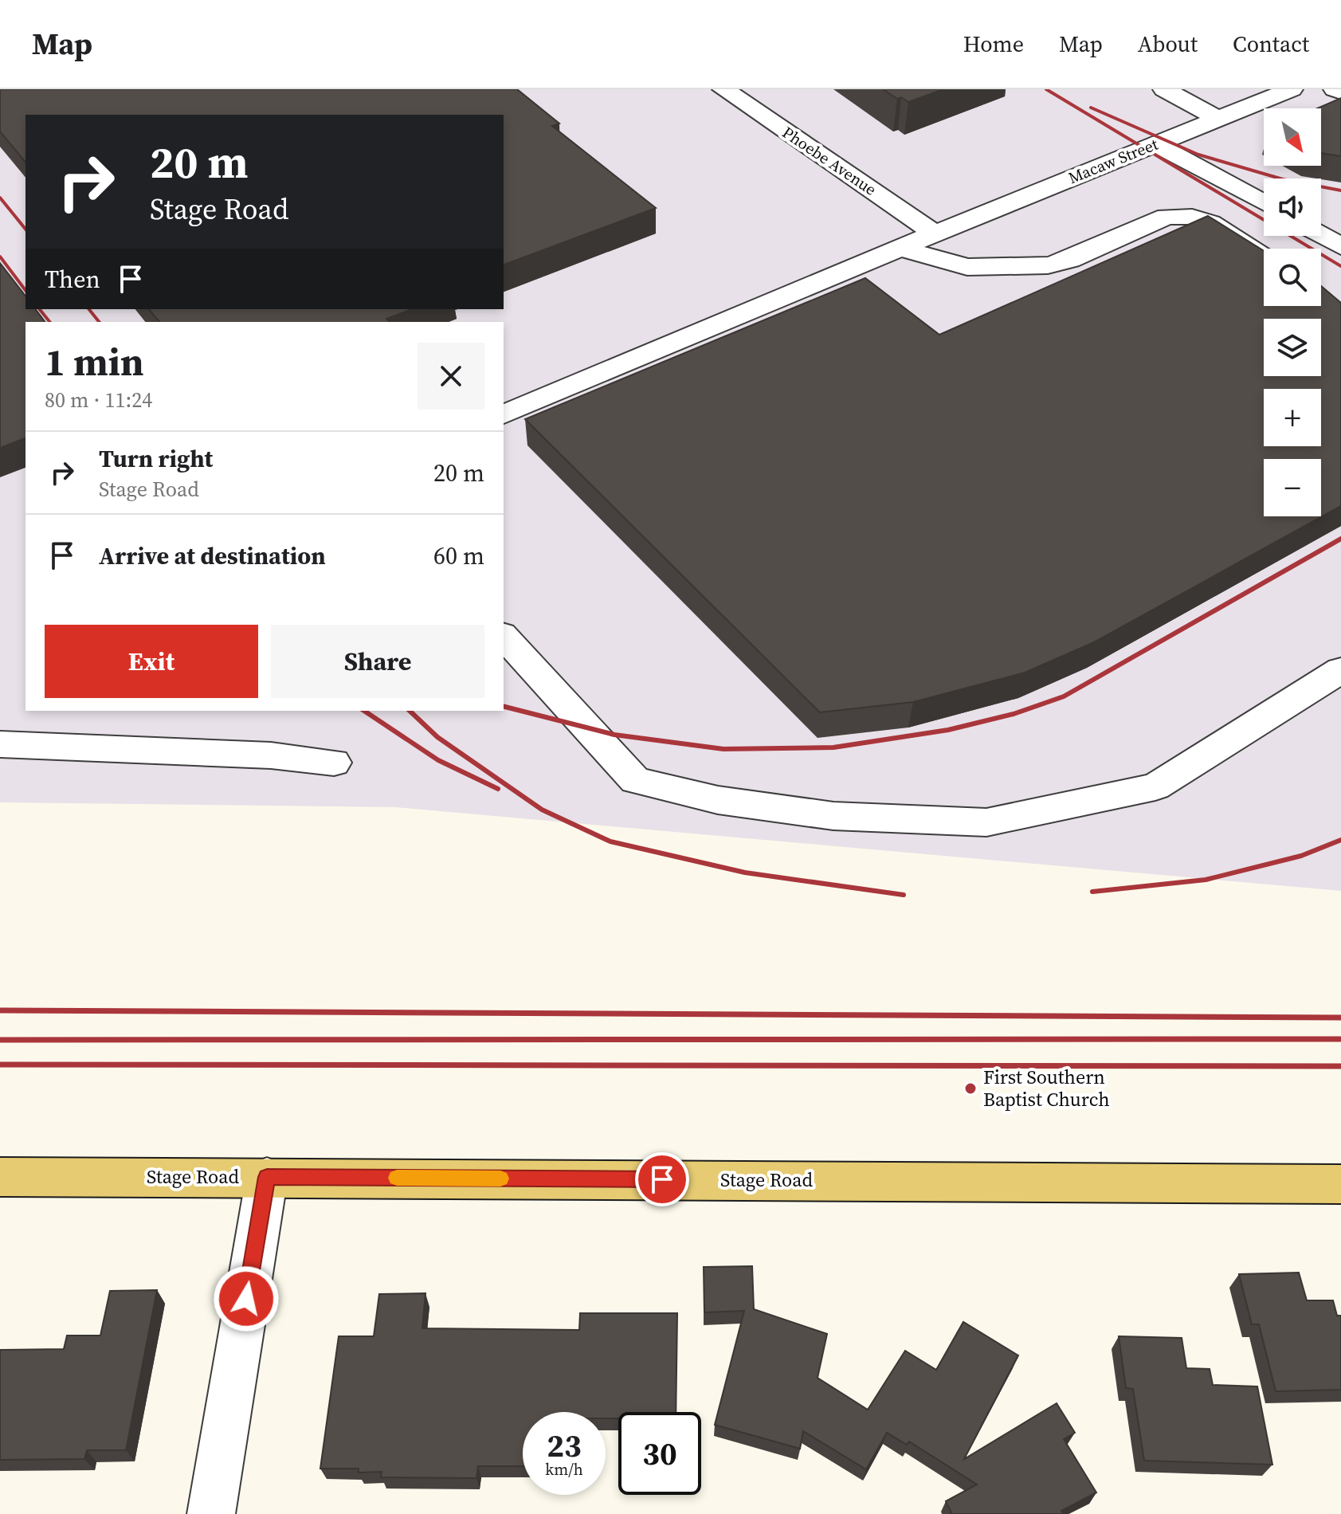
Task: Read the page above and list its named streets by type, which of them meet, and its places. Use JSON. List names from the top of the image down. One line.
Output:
{"streets":{"main road":["Stage Road"],"street":["Phoebe Avenue","Macaw Street"]},"crossings":[["Phoebe Avenue","Macaw Street"]],"places":["First Southern Baptist Church"],"north":"bottom right","page":{"header":"Map","nav":["Home","Map","About","Contact"],"map_buttons":["+","−"],"turn":["20 m","Stage Road"],"then":"Then","heading":["1 min","80 m · 11:24"],"list":[{"name":"Turn right","note":"Stage Road","value":"20 m"},{"name":"Arrive at destination","value":"60 m"}],"buttons":["Exit","Share"],"speed":"23 km/h","limit":"30"}}
